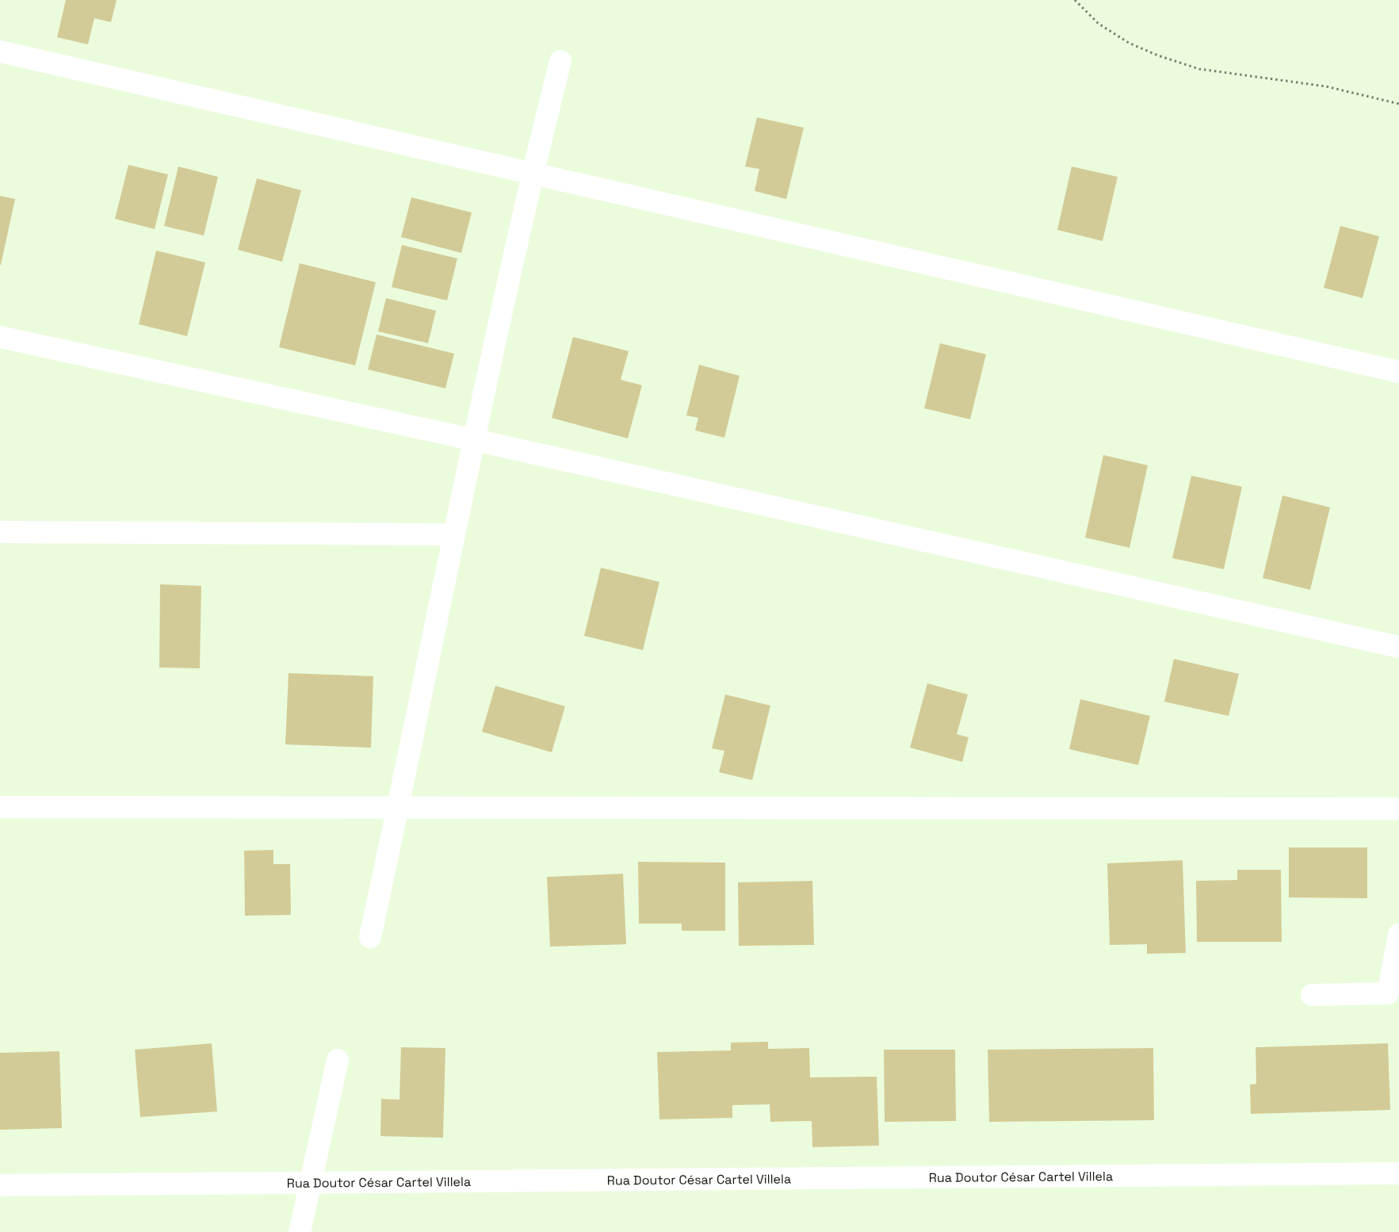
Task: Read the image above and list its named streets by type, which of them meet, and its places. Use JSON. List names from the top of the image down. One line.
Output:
{"streets":{"street":["Rua Doutor César Cartel Villela"]}}
